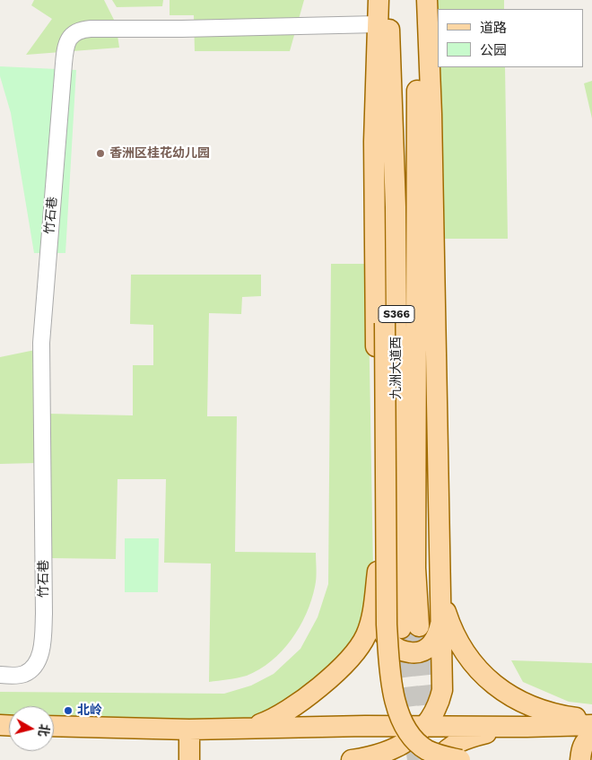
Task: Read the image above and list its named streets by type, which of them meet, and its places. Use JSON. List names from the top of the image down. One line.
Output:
{"streets":{"main road":["S366","九洲大道西"],"lane":["竹石巷"]},"places":["香洲区桂花幼儿园","北岭"],"legend":["道路","公园"],"north":"right"}
